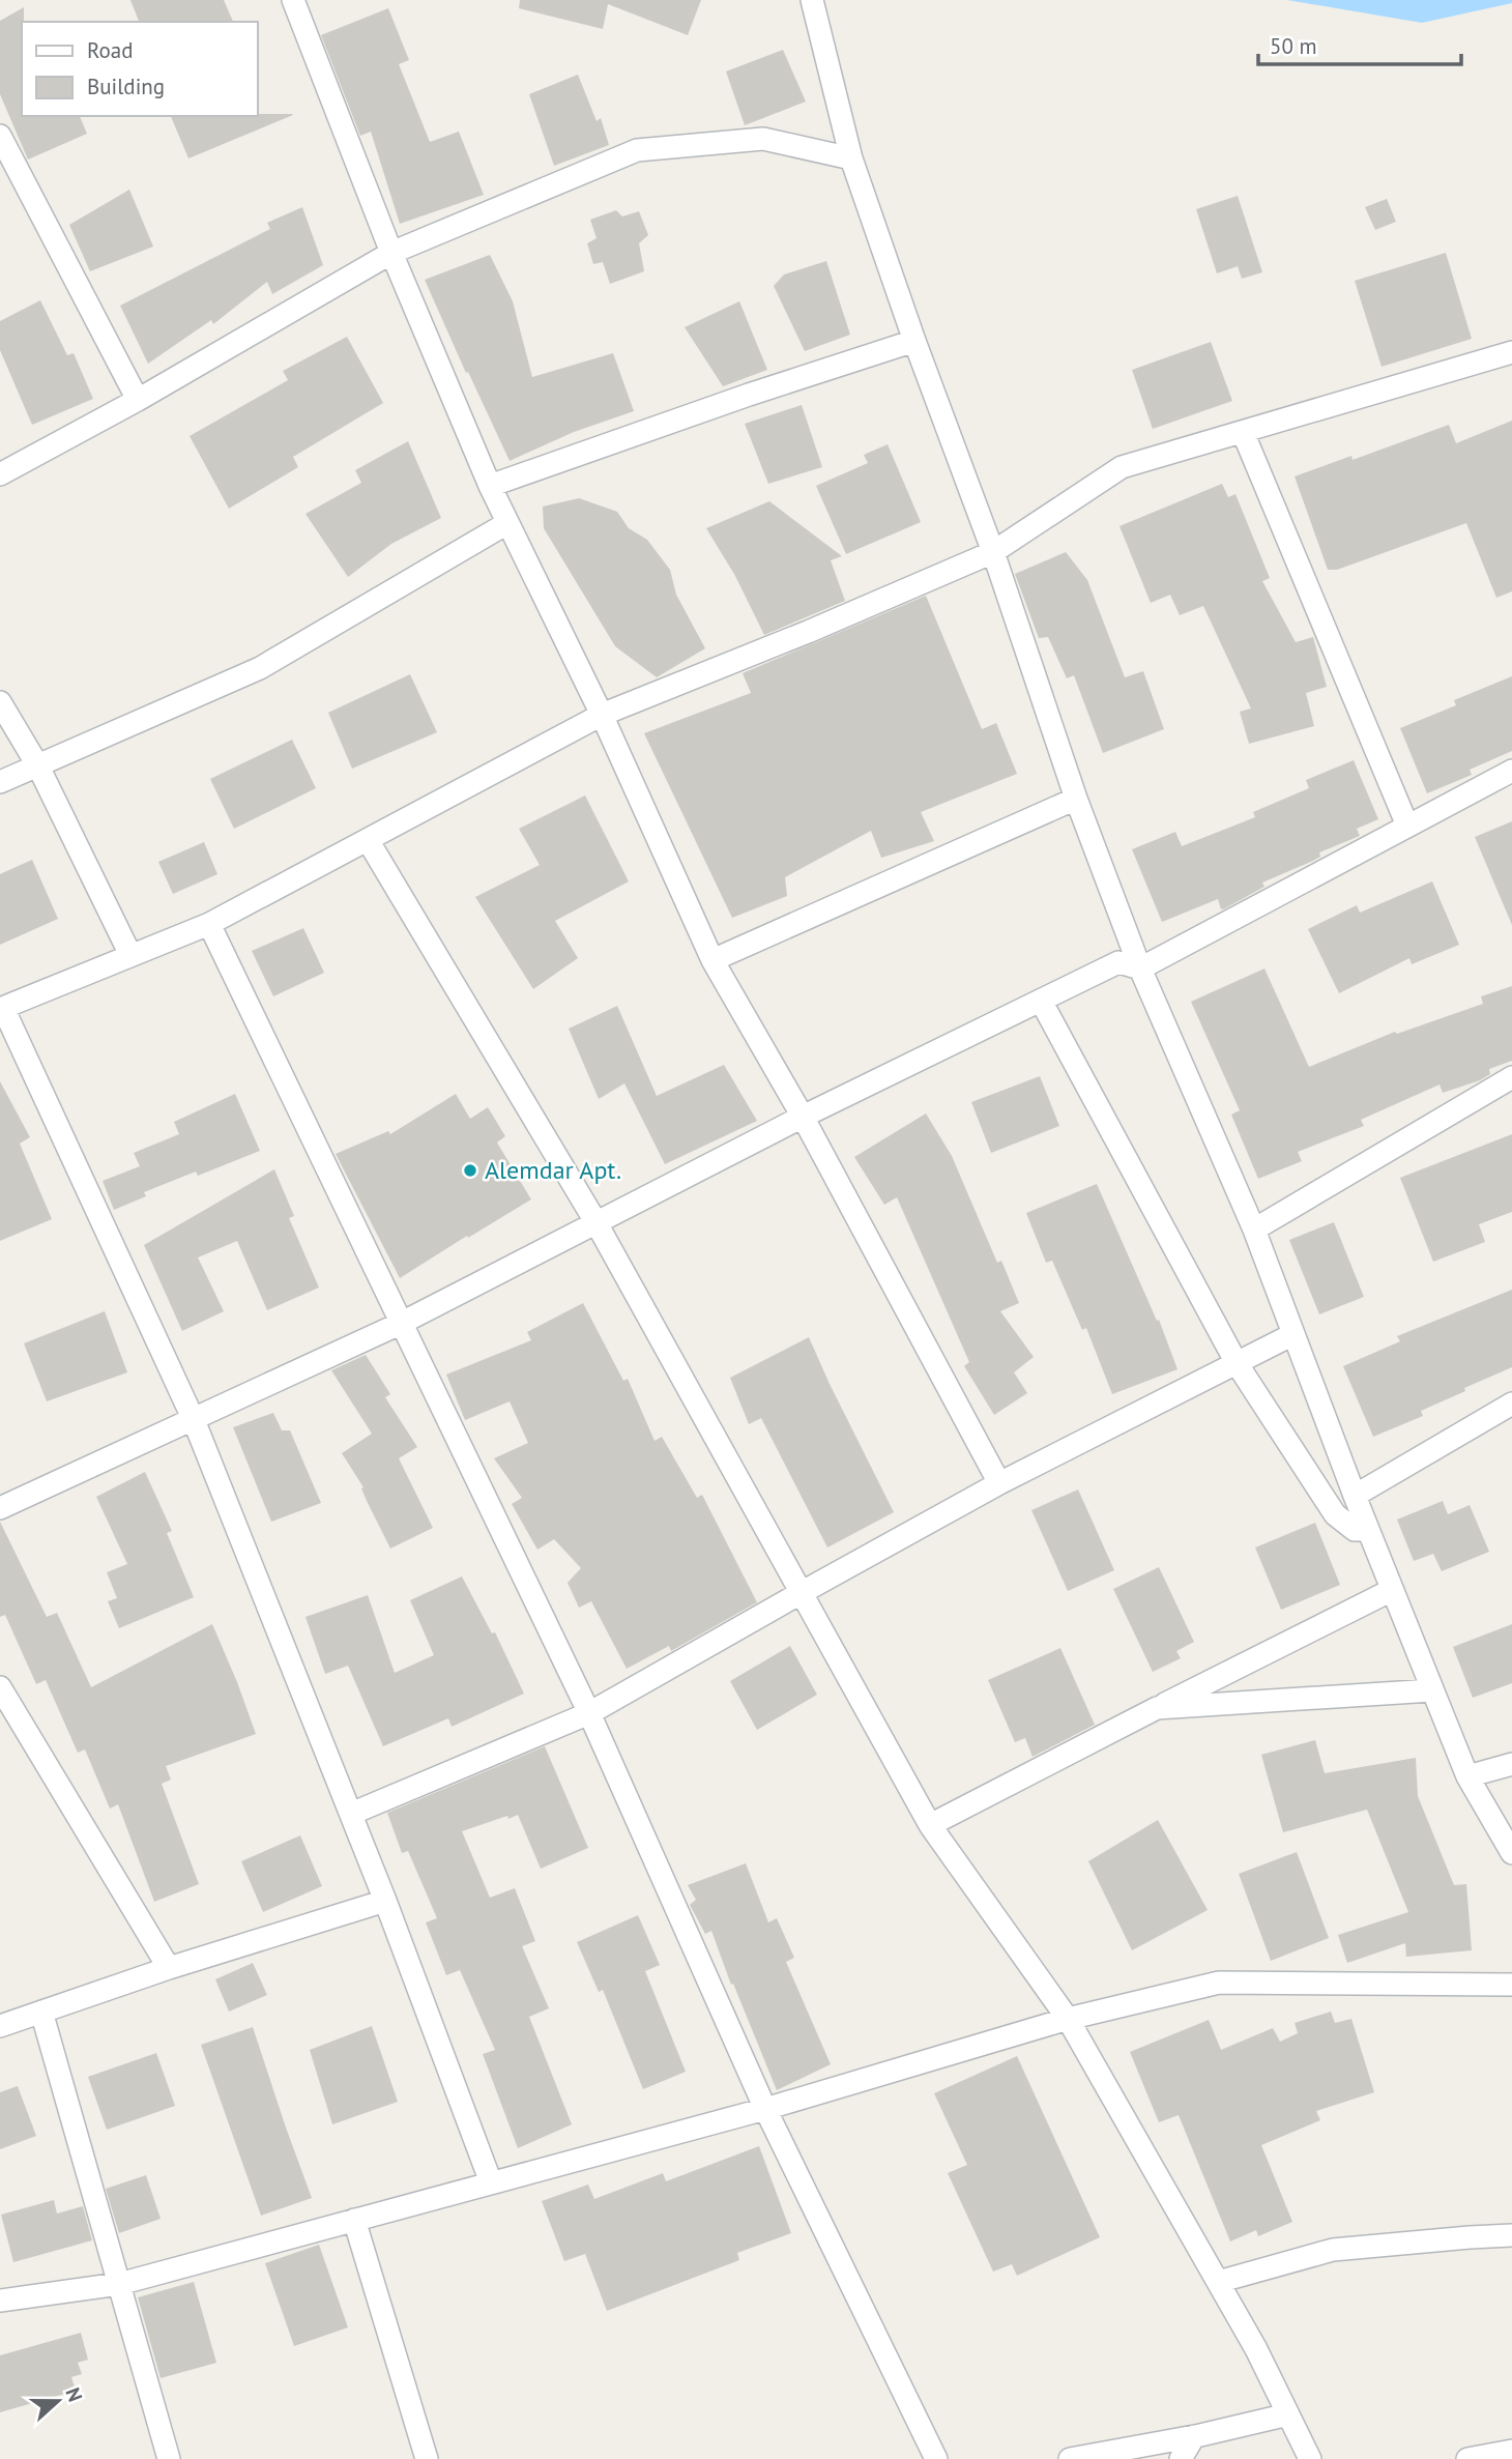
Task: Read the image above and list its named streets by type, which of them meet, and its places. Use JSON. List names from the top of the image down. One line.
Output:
{"places":["Alemdar Apt."],"legend":["Road","Building"],"scale_bar":"50 m","north":"right"}
